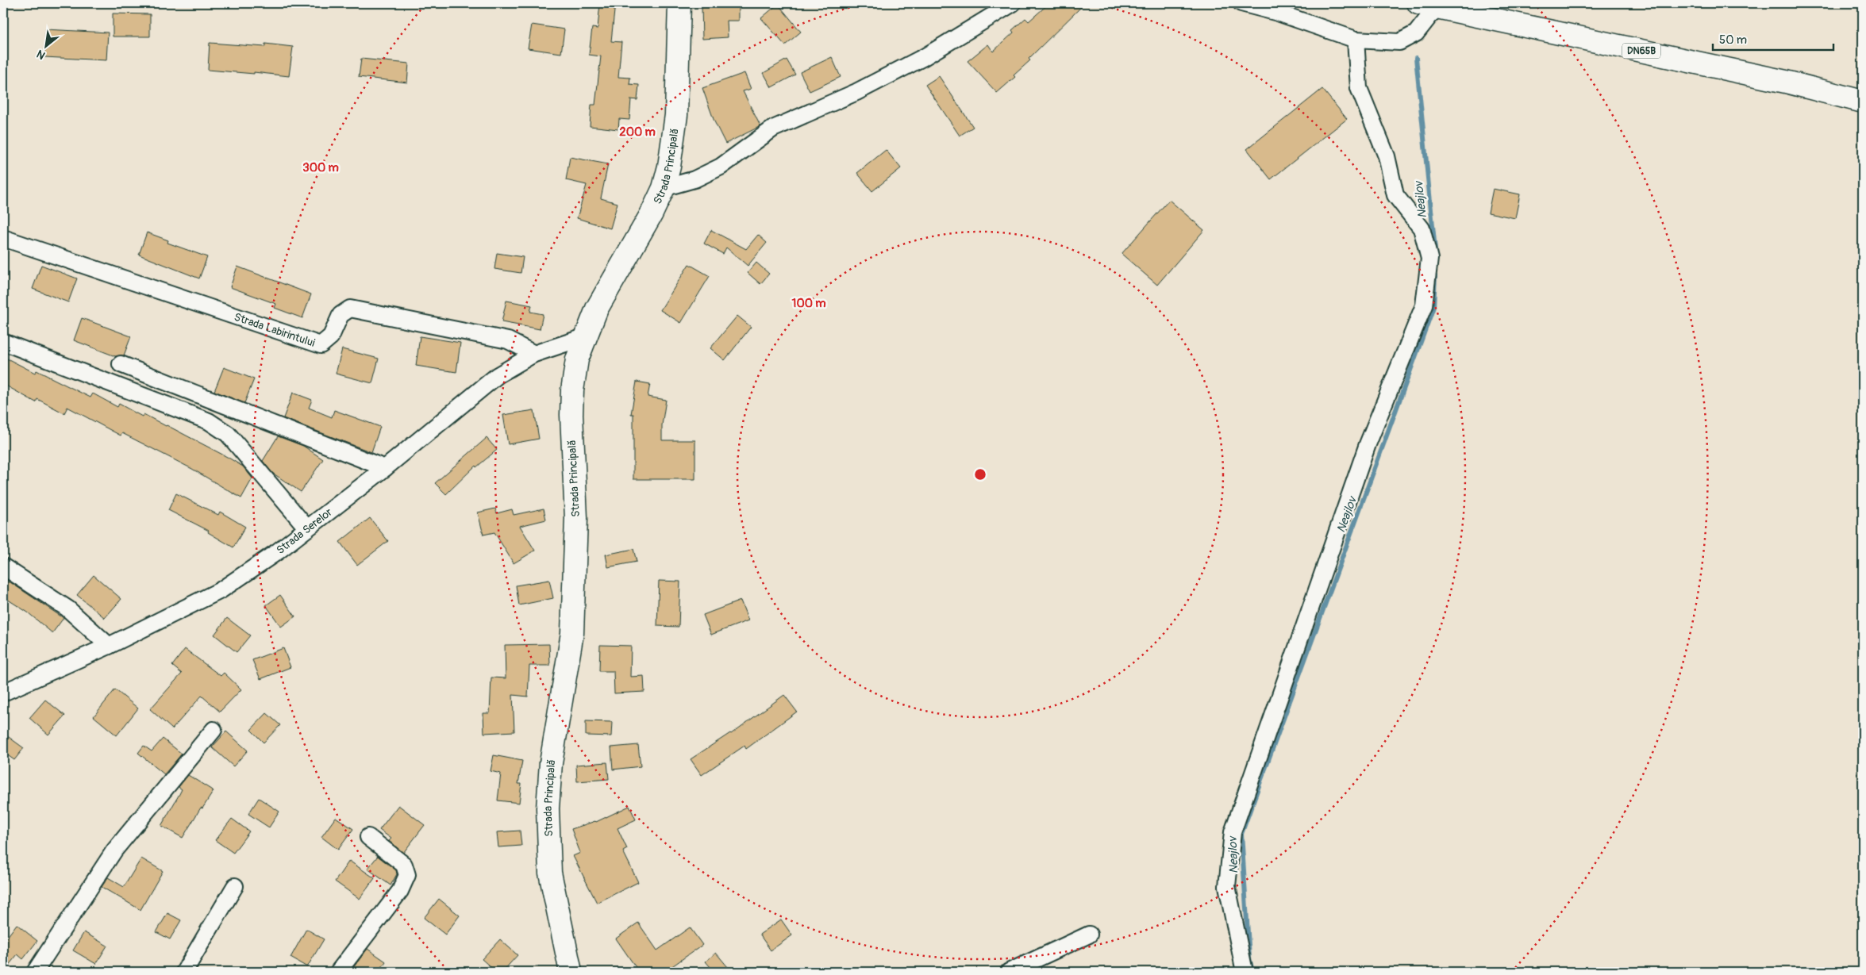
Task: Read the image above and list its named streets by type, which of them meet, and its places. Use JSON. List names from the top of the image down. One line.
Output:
{"streets":{"main road":["DN65B","Strada Principală"],"street":["Strada Labirintului","Strada Serelor"]},"crossings":[["Strada Principală","Strada Serelor"],["Strada Labirintului","Strada Serelor"]],"water":["Neajlov"],"scale_bar":"50 m","north":"bottom left","rings":["200 m","300 m","100 m"]}
